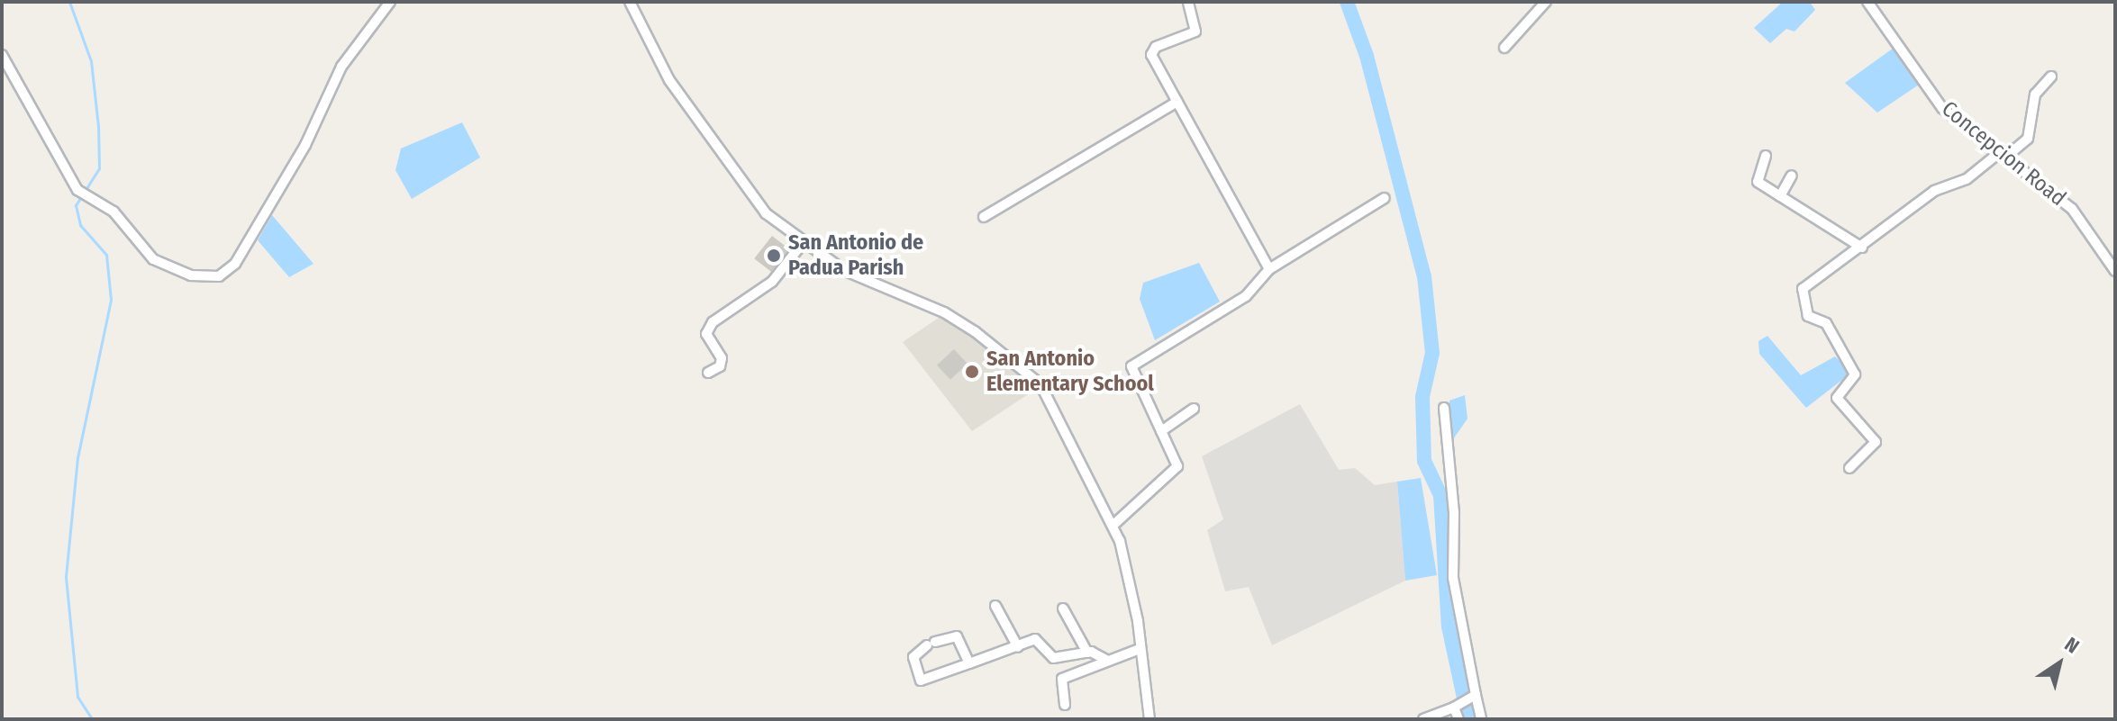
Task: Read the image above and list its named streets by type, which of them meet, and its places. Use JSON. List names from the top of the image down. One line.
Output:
{"streets":{"street":["Concepcion Road"]},"places":["San Antonio de Padua Parish","San Antonio Elementary School"],"north":"top right"}
